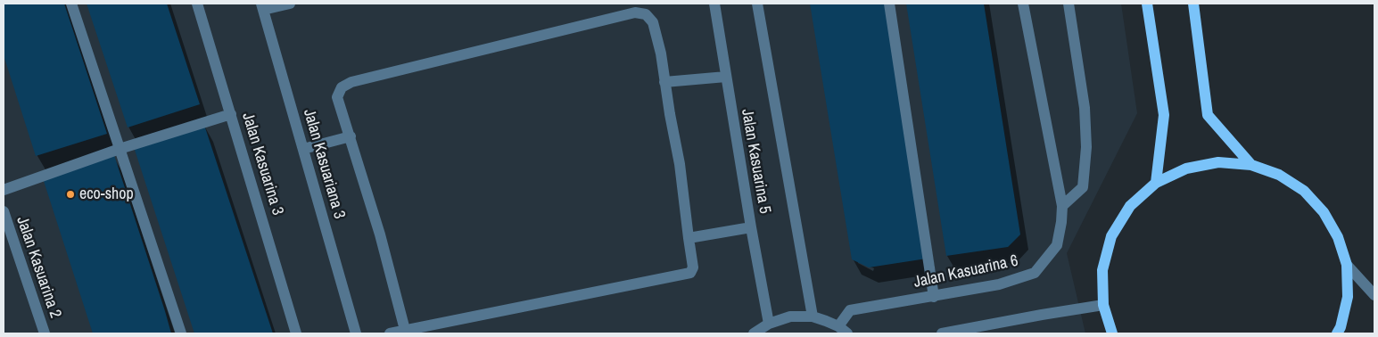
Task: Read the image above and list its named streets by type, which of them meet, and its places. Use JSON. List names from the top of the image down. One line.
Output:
{"streets":{"street":["Jalan Kasuarina 5","Jalan Kasuarina 3","Jalan Kasuariana 3","Jalan Kasuarina 2","Jalan Kasuarina 6"]},"places":["eco-shop"]}
